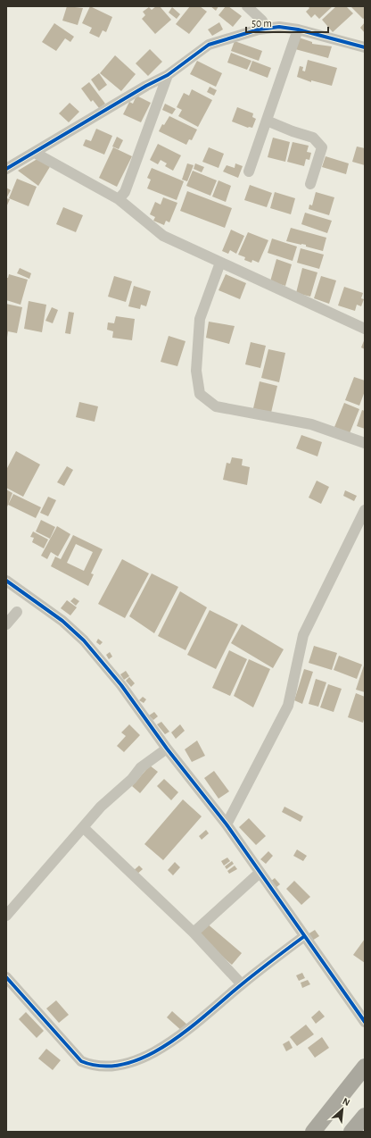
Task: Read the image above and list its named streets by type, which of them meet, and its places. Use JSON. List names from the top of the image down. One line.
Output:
{"scale_bar":"50 m","north":"top right"}
